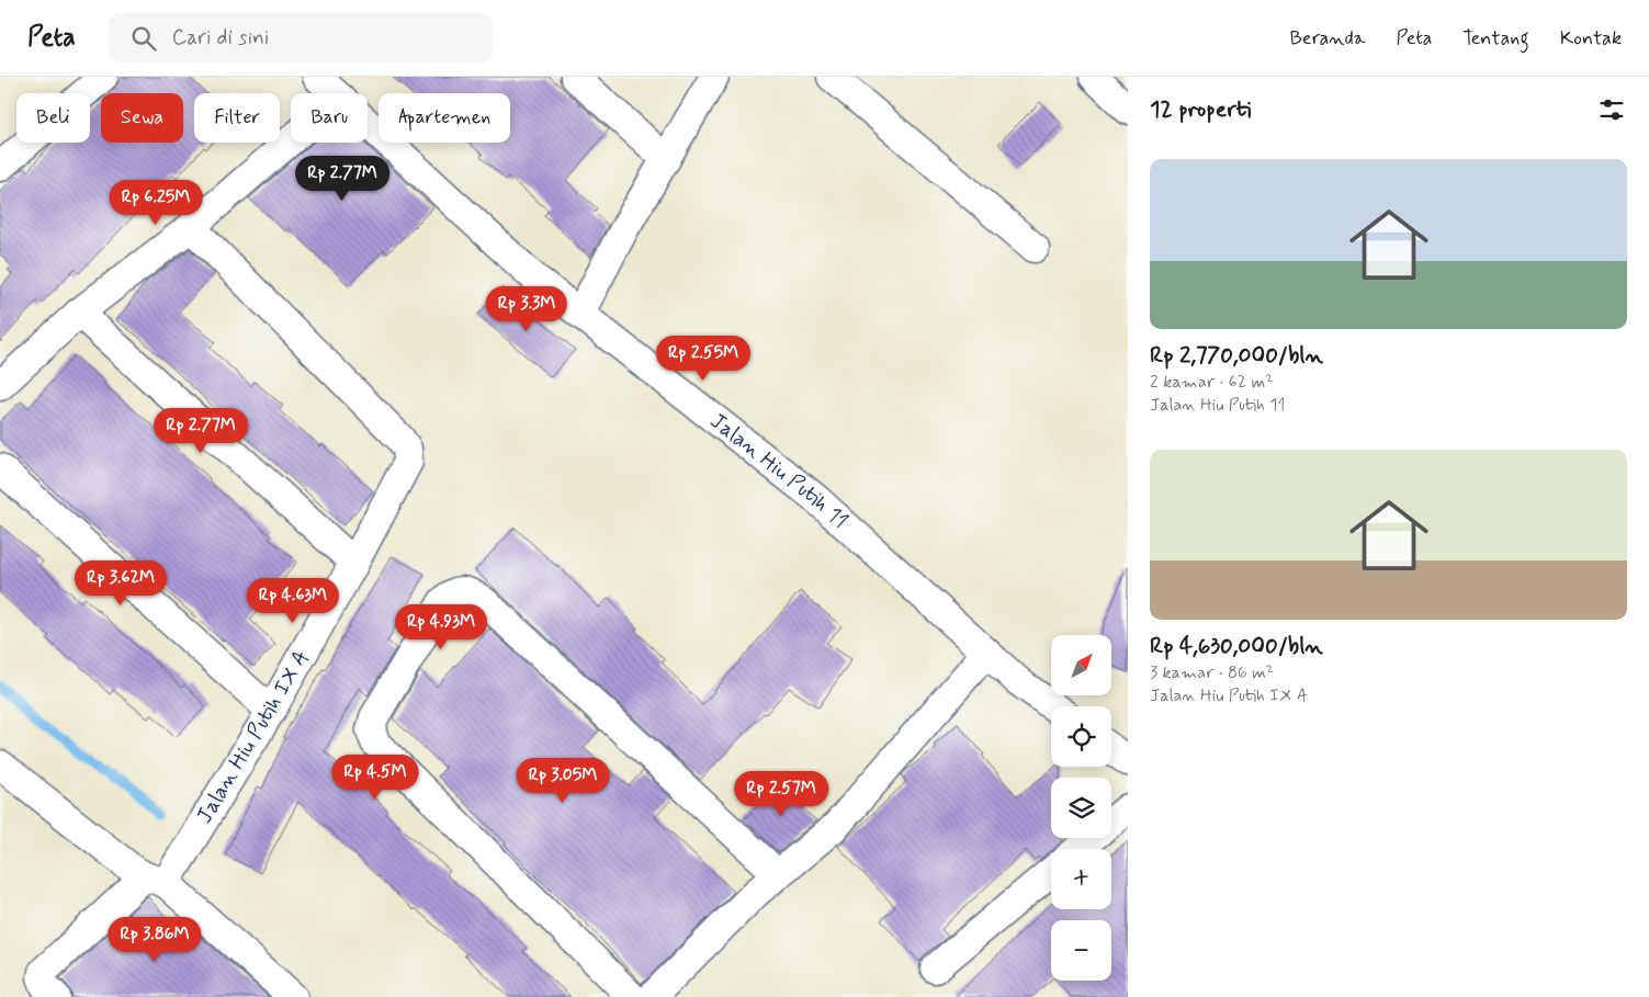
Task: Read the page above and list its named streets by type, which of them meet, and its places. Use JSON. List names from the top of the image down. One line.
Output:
{"streets":{"street":["Jalan Hiu Putih 11","Jalan Hiu Putih IX A"]},"north":"top right","page":{"header":"Peta","search":"Cari di sini","nav":["Beranda","Peta","Tentang","Kontak"],"heading":"12 properti","chip":["Beli","Sewa","Filter","Baru","Apartemen"],"list":[{"name":"Rp 2,770,000/bln","note":"2 kamar · 62 m² · Jalan Hiu Putih 11"},{"name":"Rp 4,630,000/bln","note":"3 kamar · 86 m² · Jalan Hiu Putih IX A"}],"price":["Rp 2.77M","Rp 6.25M","Rp 3.3M","Rp 2.55M","Rp 2.77M","Rp 3.62M","Rp 4.63M","Rp 4.93M","Rp 4.5M","Rp 3.05M","Rp 2.57M","Rp 3.86M"],"map_buttons":["+","−"]}}
